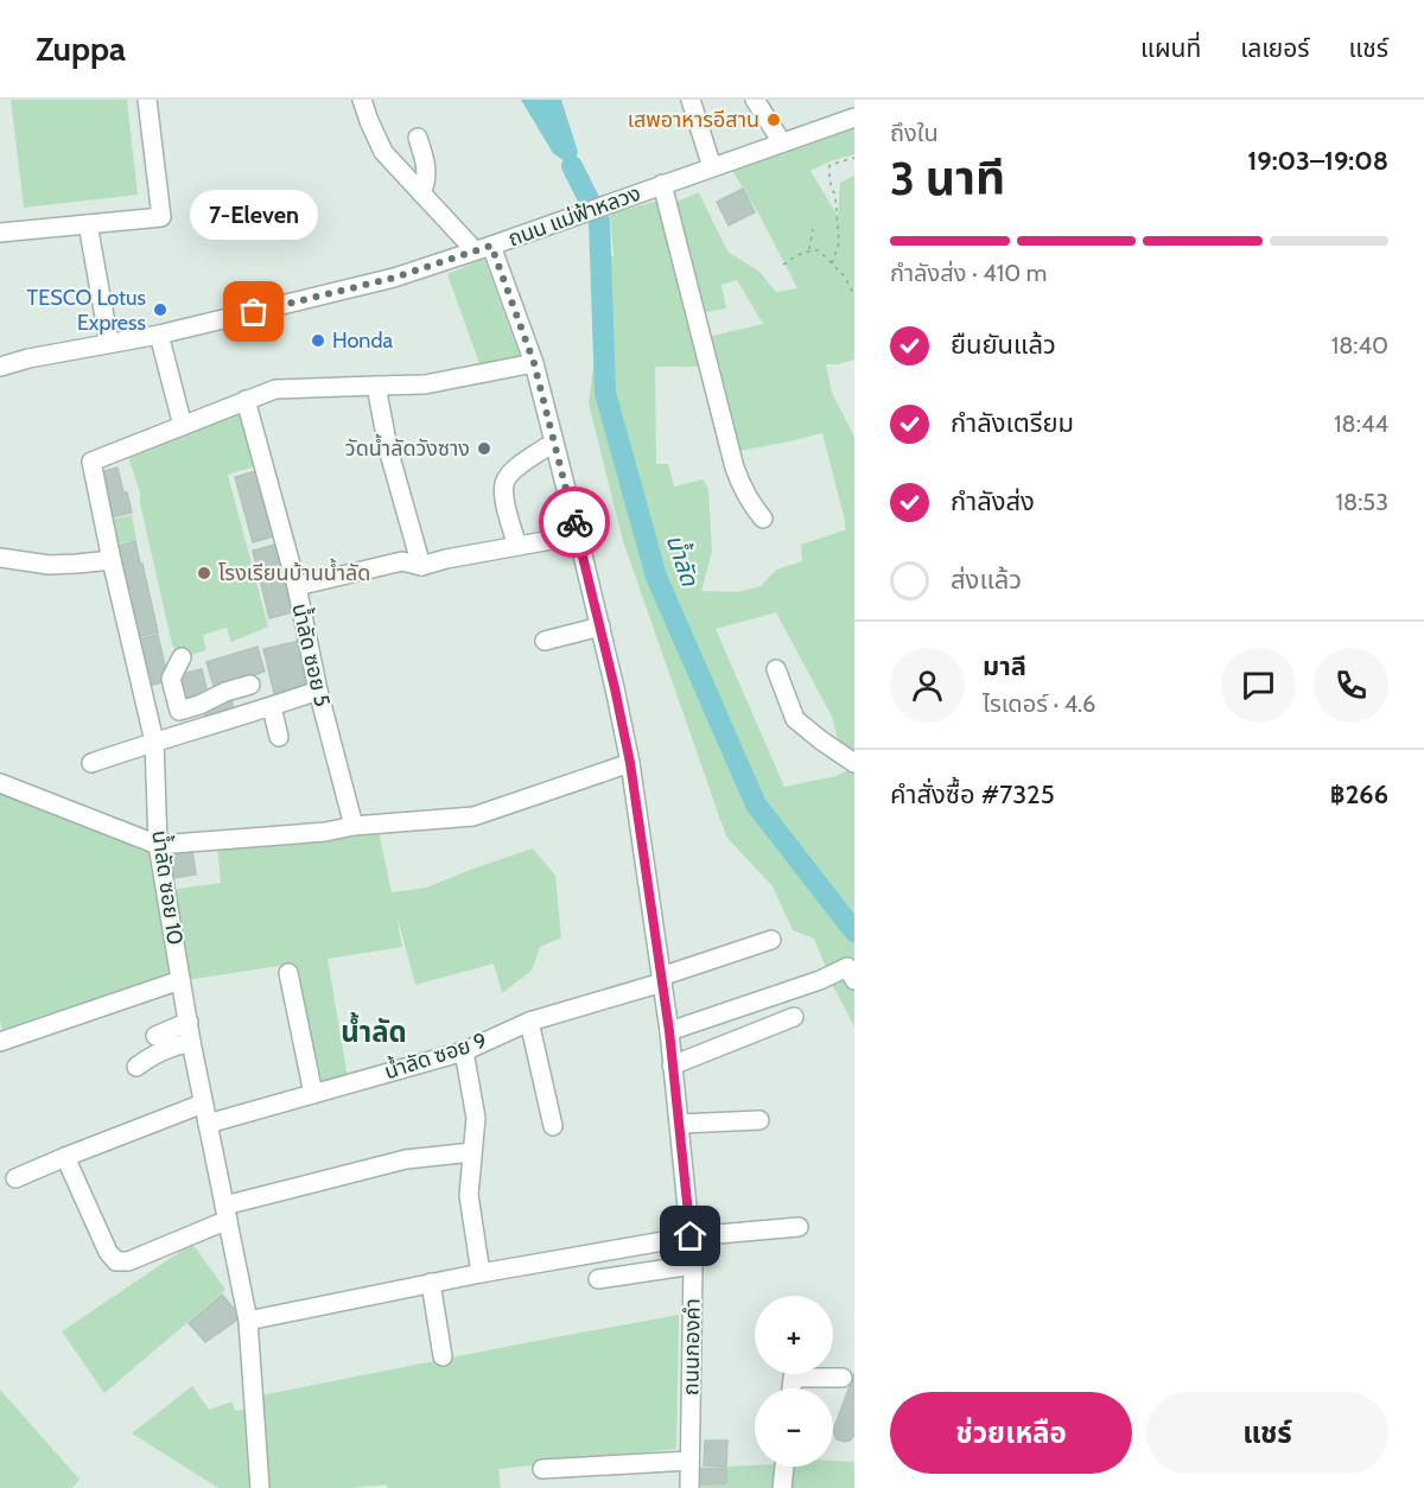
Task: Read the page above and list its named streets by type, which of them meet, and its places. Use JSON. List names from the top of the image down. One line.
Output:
{"streets":{"street":["ถนน แม่ฟ้าหลวง","น้ำลัด ซอย 5","น้ำลัด ซอย 10","น้ำลัด ซอย 9","ถนนกองคำ"]},"crossings":[["ถนน แม่ฟ้าหลวง","ถนนกองคำ"],["น้ำลัด ซอย 5","น้ำลัด ซอย 10"],["น้ำลัด ซอย 10","น้ำลัด ซอย 9"],["น้ำลัด ซอย 10","ถนนกองคำ"],["น้ำลัด ซอย 9","ถนนกองคำ"]],"districts":["น้ำลัด"],"water":["น้ำลัด"],"places":["เสพอาหารอีสาน","TESCO Lotus Express","7-Eleven","Honda","วัดน้ำลัดวังซาง","โรงเรียนบ้านน้ำลัด"],"page":{"header":"Zuppa","nav":["แผนที่","เลเยอร์","แชร์"],"heading":["3 นาที","ถึงใน","19:03–19:08"],"panel":["มาลี","ไรเดอร์ · 4.6","คำสั่งซื้อ #7325","฿266"],"bubble":"7-Eleven","bar":"กำลังส่ง · 410 m","list":[["ยืนยันแล้ว","18:40"],["กำลังเตรียม","18:44"],["กำลังส่ง","18:53"],"ส่งแล้ว"],"map_buttons":["+","−"],"buttons":["ช่วยเหลือ","แชร์"]}}
